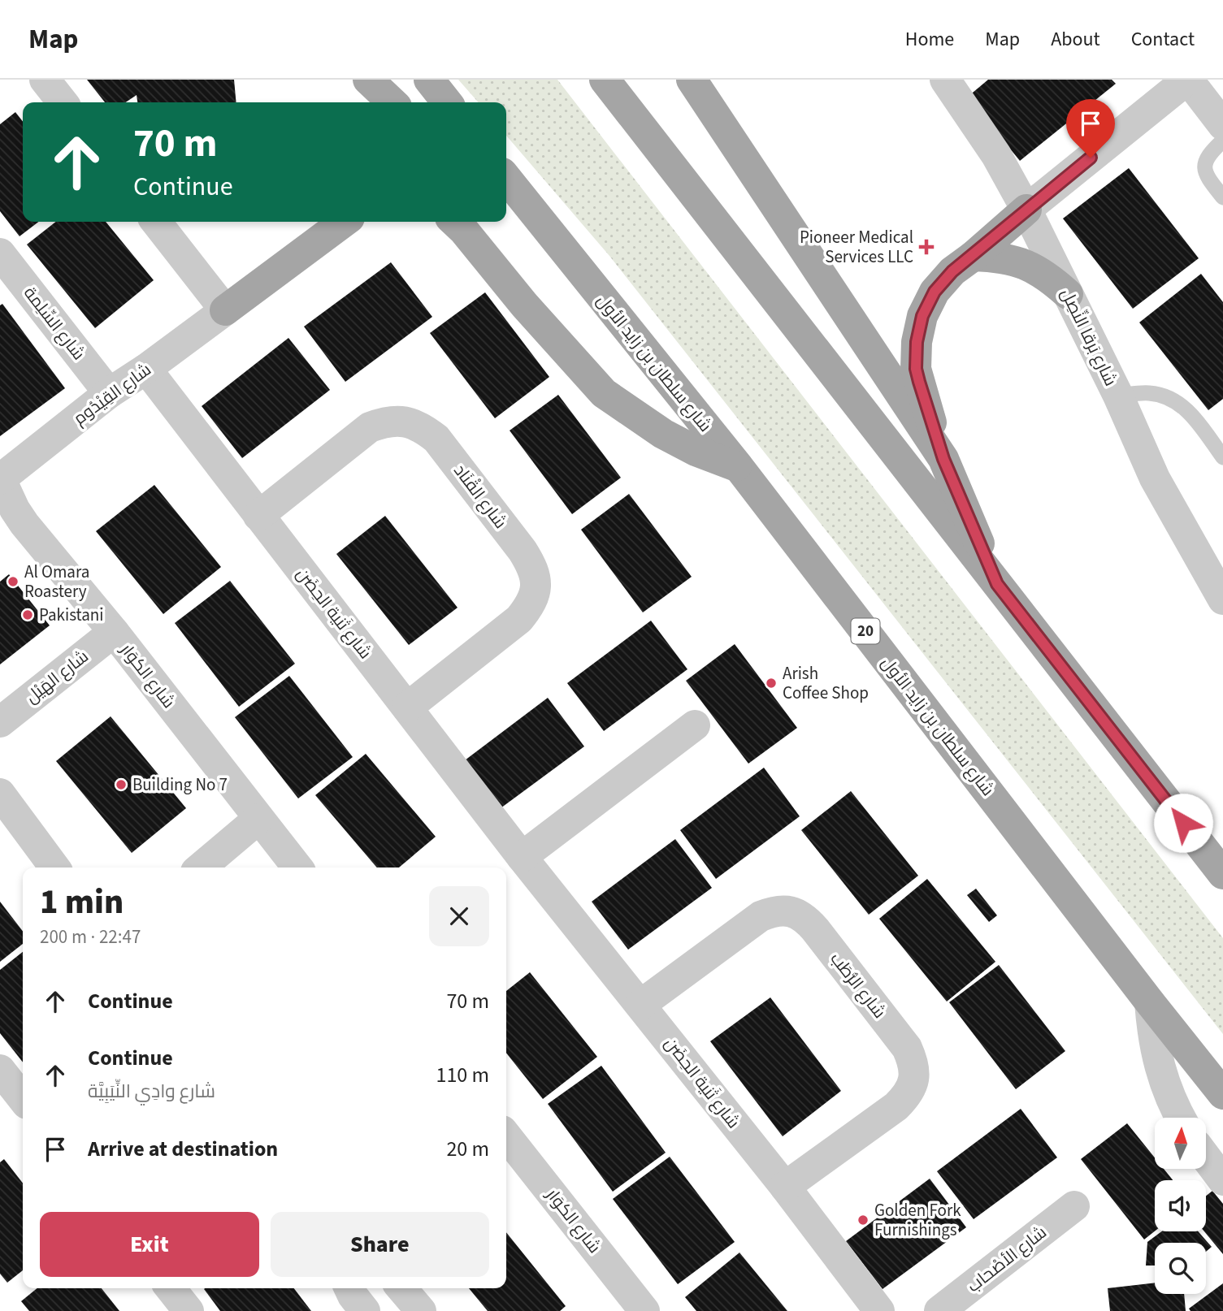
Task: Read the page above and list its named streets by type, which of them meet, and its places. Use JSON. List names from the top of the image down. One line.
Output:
{"streets":{"main road":["شارع سلطان بن زايد الأول","20"],"street":["شارع السِّلِمة","شارع بَرقا النِّصِل","شارع القِيْدُوم","شارع القْنَاد","شارع ثَنية الحِضَن","شارع الكوَار","شارع الهَيْل","شارع الرُّطَب","شارع الأصْحاب"]},"crossings":[["شارع السِّلِمة","شارع القِيْدُوم"],["شارع القِيْدُوم","شارع ثَنية الحِضَن"],["شارع القِيْدُوم","شارع الكوَار"],["شارع القْنَاد","شارع ثَنية الحِضَن"],["شارع ثَنية الحِضَن","شارع الرُّطَب"],["شارع الكوَار","شارع الهَيْل"]],"places":{"health":["Pioneer Medical Services LLC"],"other":["Al Omara Roastery","Pakistani","Arish Coffee Shop","Building No 7","Golden Fork Furnishings"]},"north":"top","page":{"header":"Map","nav":["Home","Map","About","Contact"],"turn":["70 m","Continue"],"heading":["1 min","200 m · 22:47"],"list":[{"name":"Continue","value":"70 m"},{"name":"Continue","note":"شارع وادِي النِّيَبِيَّة","value":"110 m"},{"name":"Arrive at destination","value":"20 m"}],"buttons":["Exit","Share"]}}
